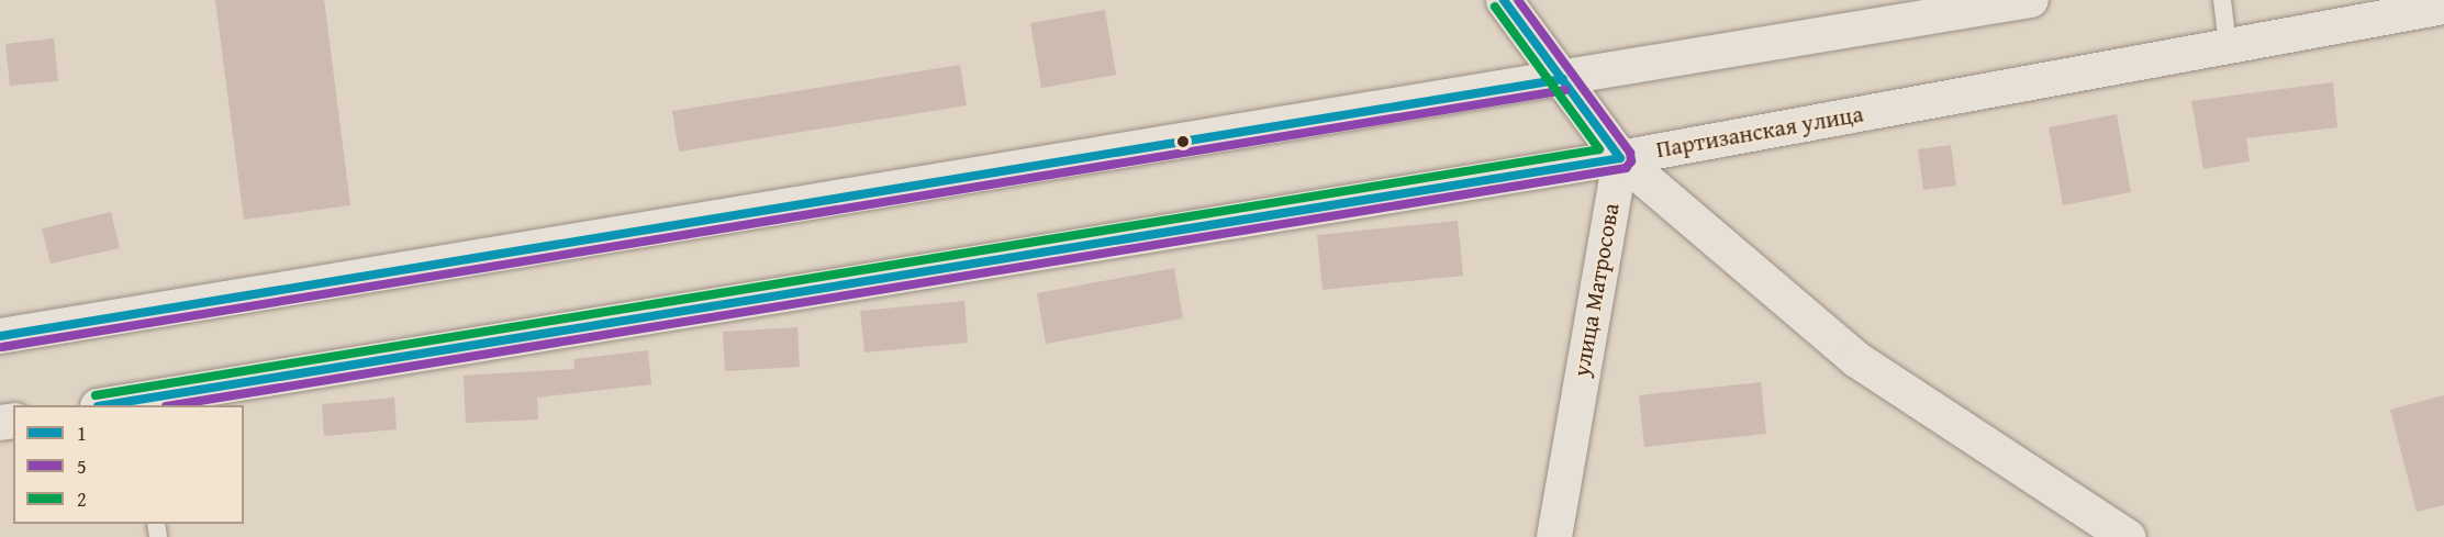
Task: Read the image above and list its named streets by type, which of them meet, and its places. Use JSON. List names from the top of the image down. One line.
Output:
{"streets":{"street":["Партизанская улица","улица Матросова"]},"crossings":[["Партизанская улица","улица Матросова"]],"lines":["transit line 1","transit line 5","transit line 2"],"legend":["1","5","2"]}
